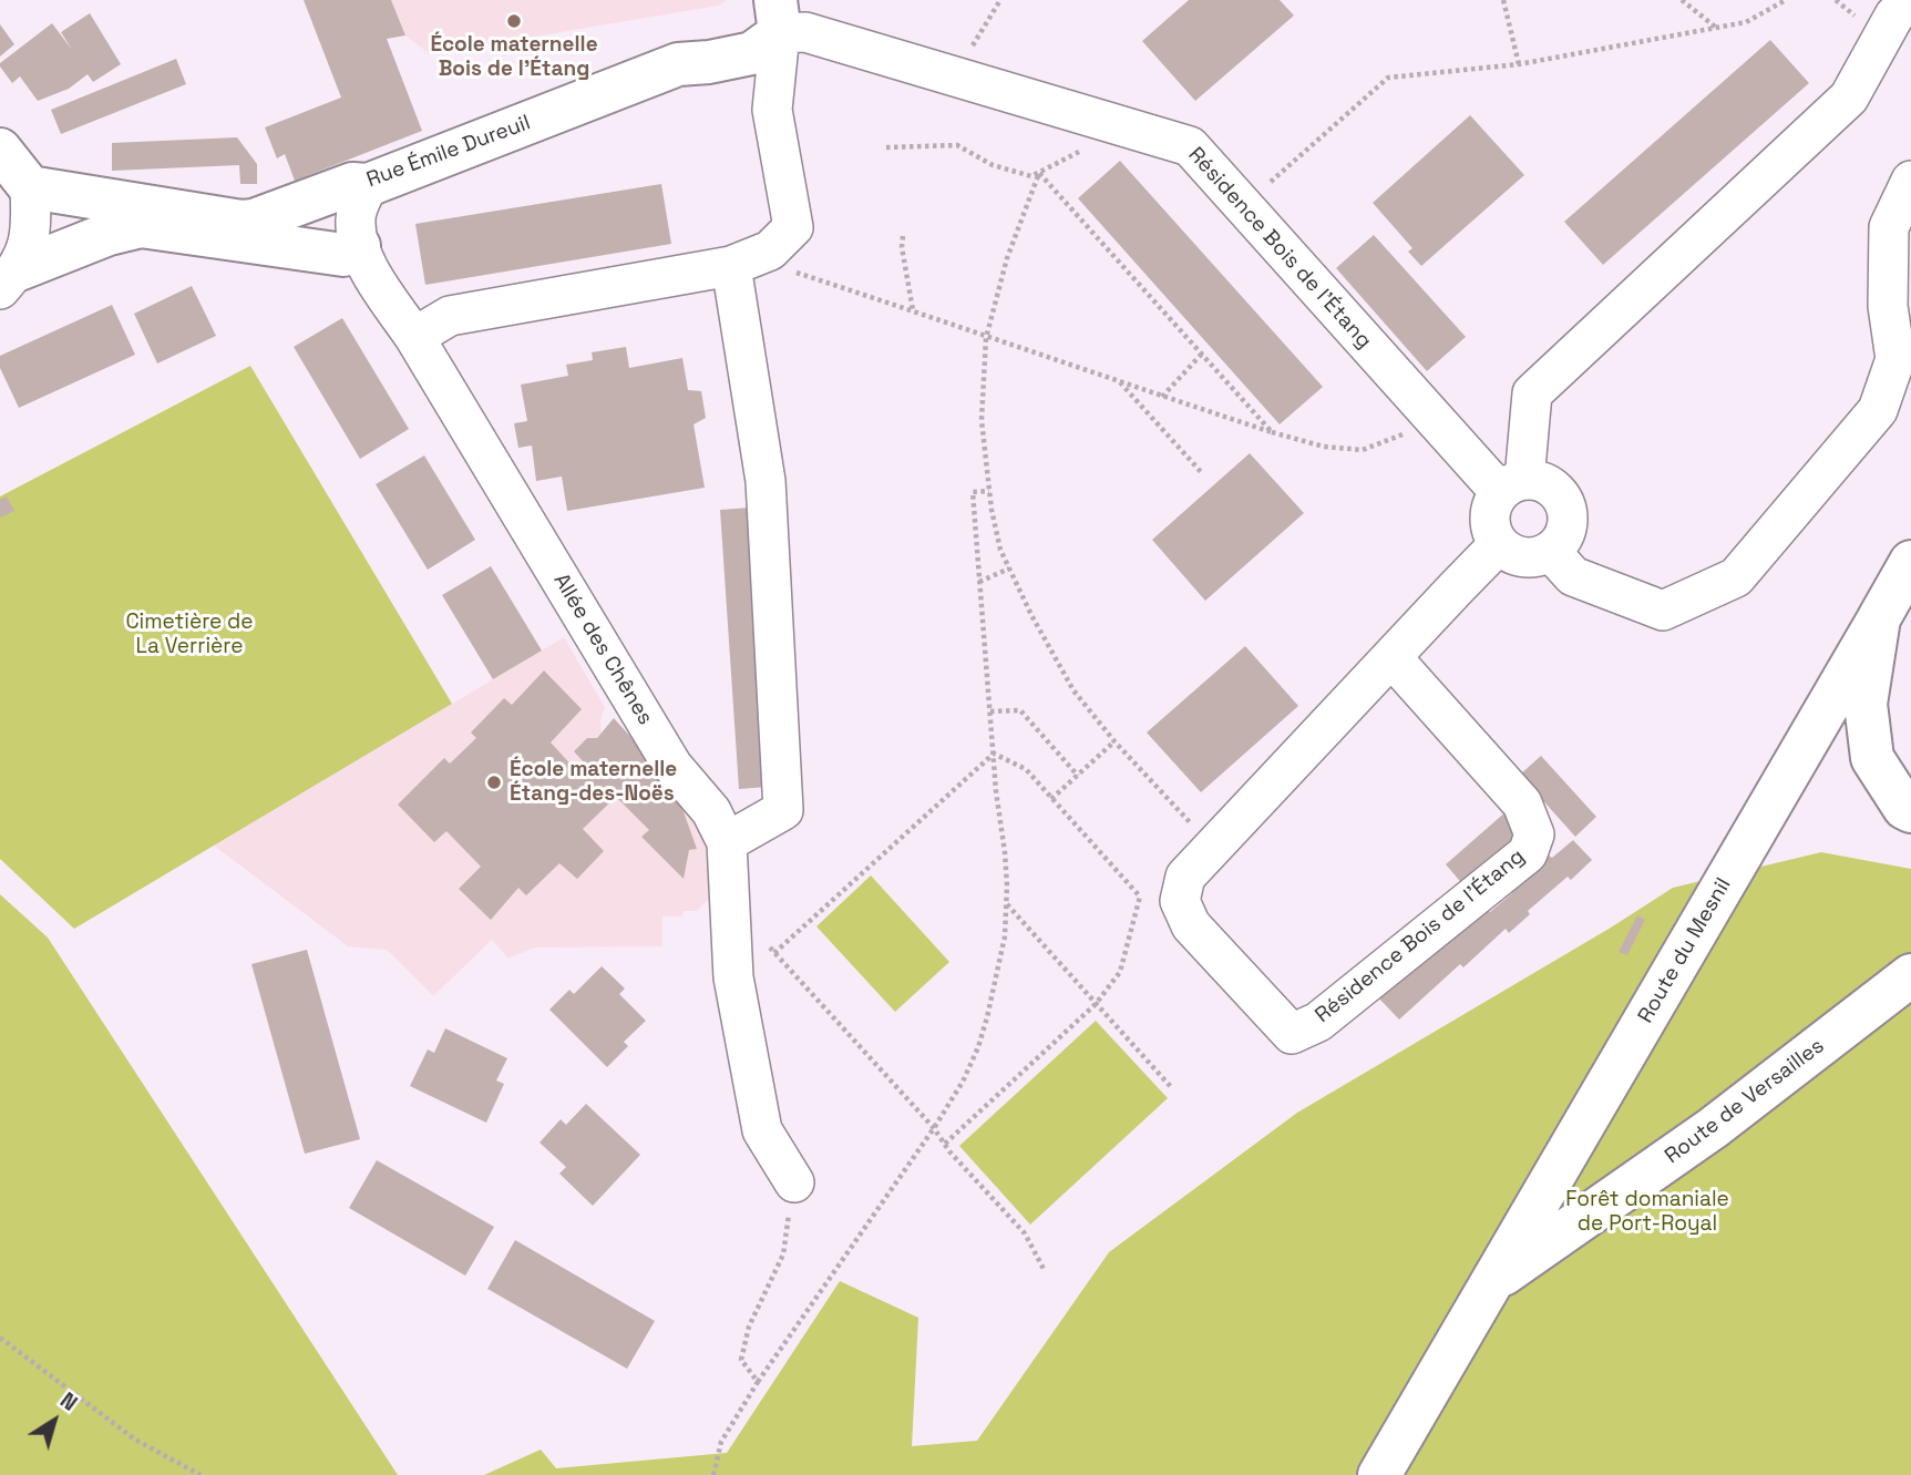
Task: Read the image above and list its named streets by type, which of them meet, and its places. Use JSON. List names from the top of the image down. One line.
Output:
{"streets":{"street":["Rue Émile Dureuil","Résidence Bois de l'Étang","Allée des Chênes","Route du Mesnil","Route de Versailles"]},"crossings":[["Rue Émile Dureuil","Résidence Bois de l'Étang"],["Rue Émile Dureuil","Allée des Chênes"],["Route du Mesnil","Route de Versailles"]],"parks":["Cimetière de La Verrière","Forêt domaniale de Port-Royal"],"places":["École maternelle Bois de l'Étang","École maternelle Étang-des-Noës"],"north":"top right"}
